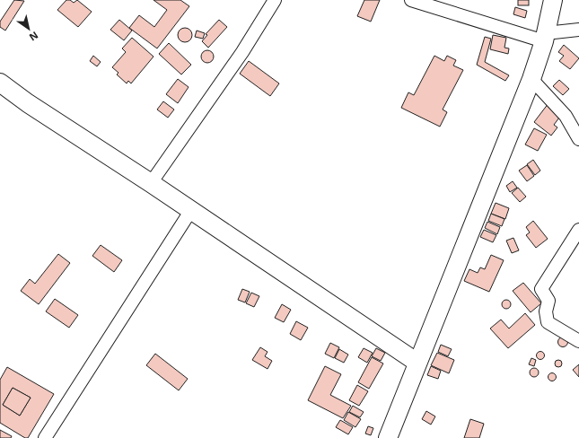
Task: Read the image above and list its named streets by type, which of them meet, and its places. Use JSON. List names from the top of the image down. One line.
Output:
{"north":"bottom right"}
